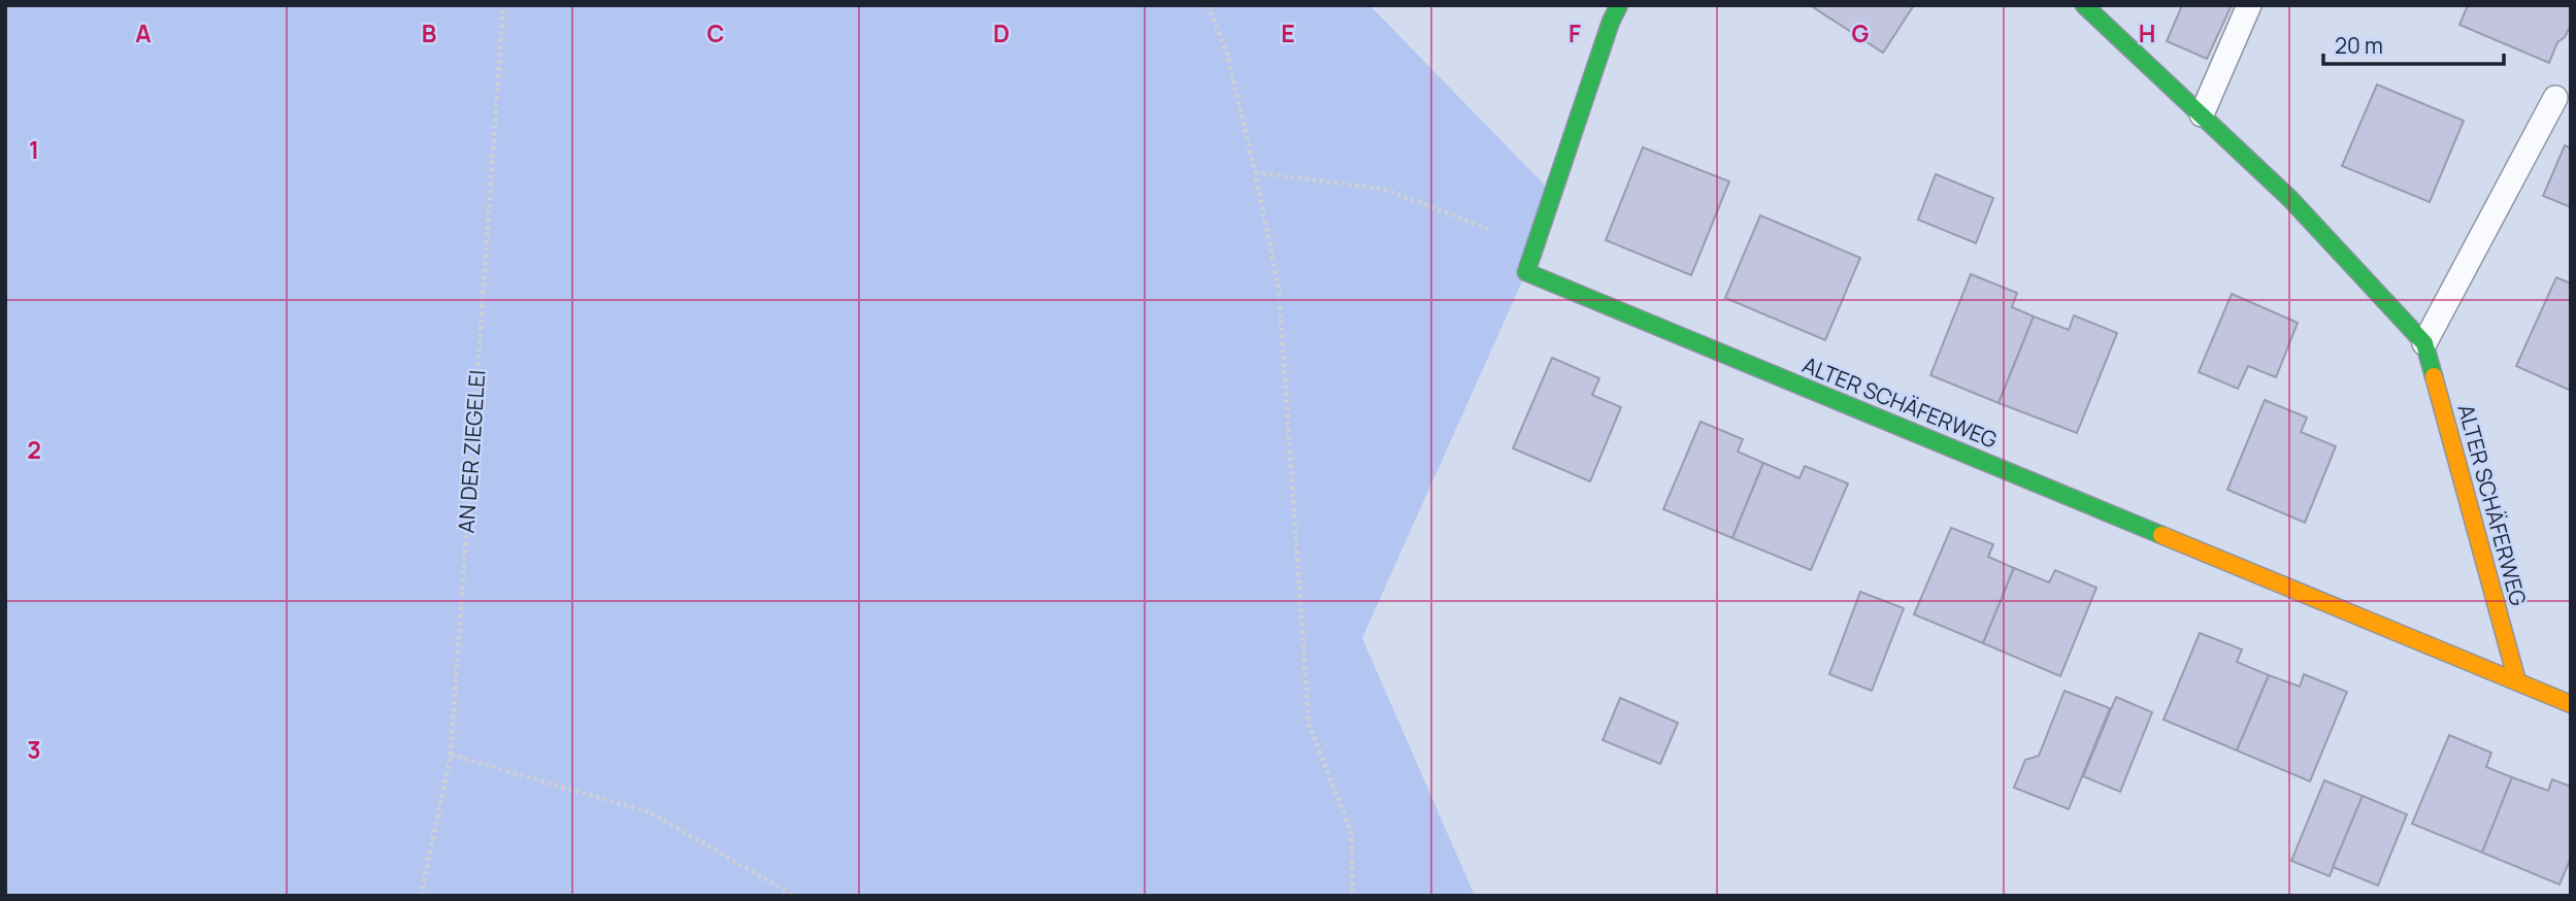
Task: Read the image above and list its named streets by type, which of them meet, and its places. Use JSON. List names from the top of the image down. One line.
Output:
{"streets":{"street":["ALTER SCHÄFERWEG"],"path":["AN DER ZIEGELEI"]},"scale_bar":"20 m","grid":{"columns":["A","B","C","D","E","F","G","H"],"rows":["1","2","3"]}}
